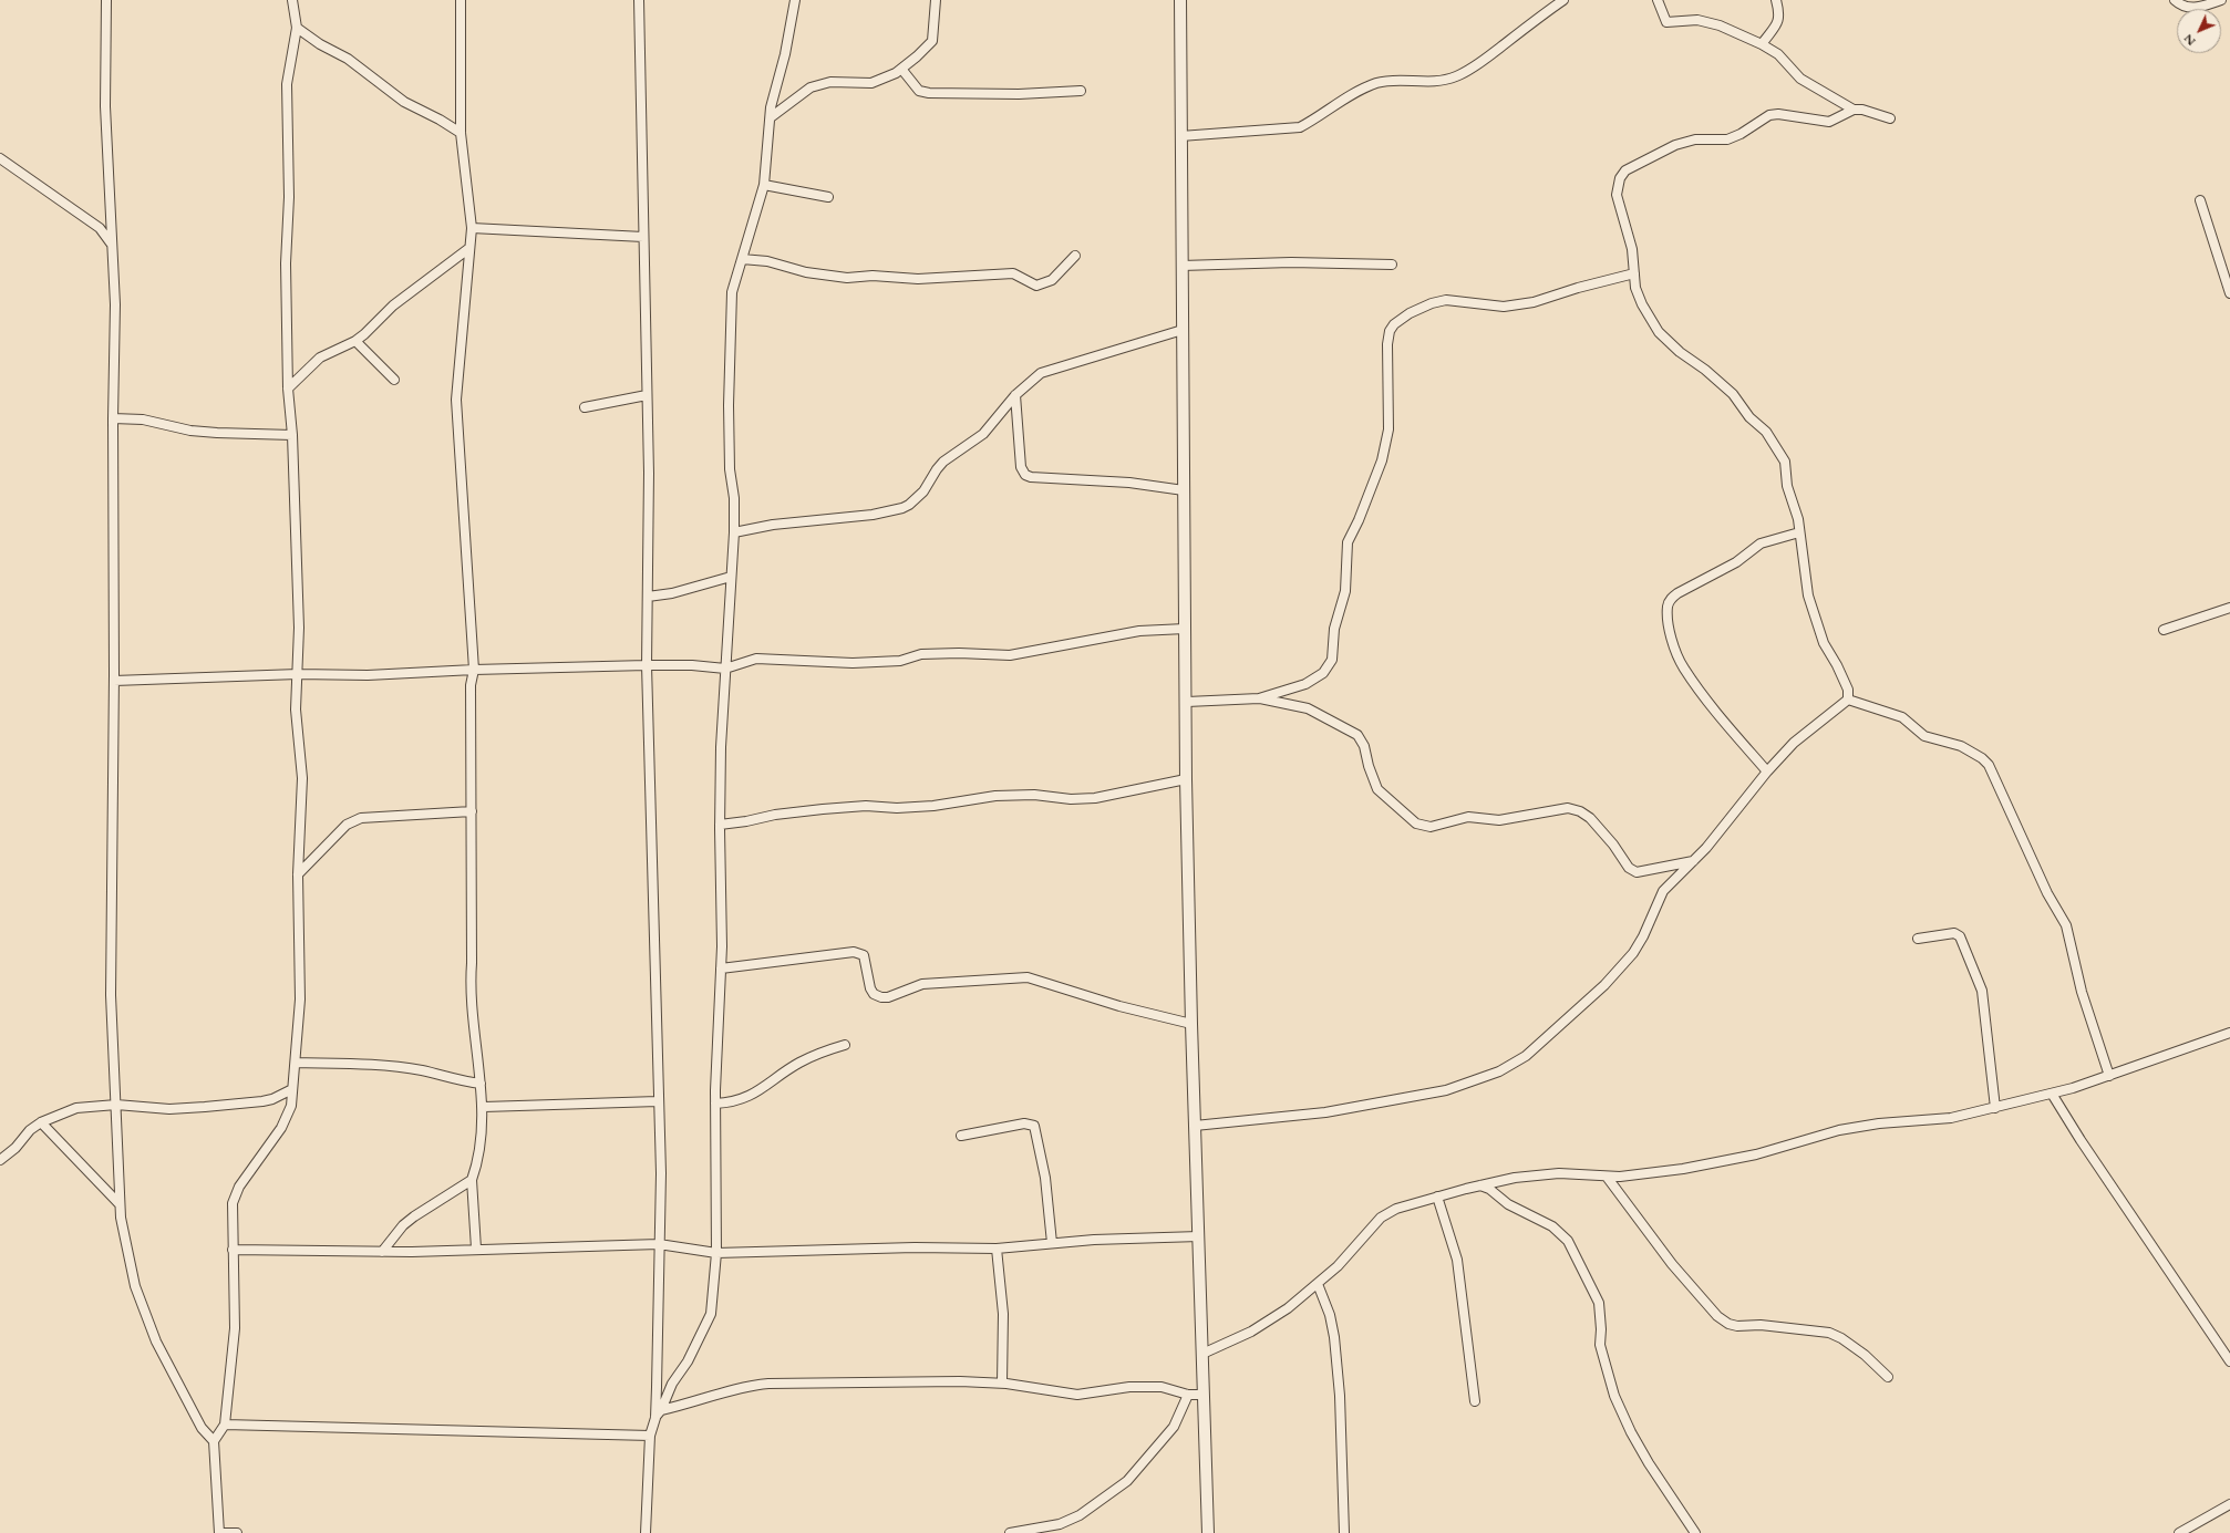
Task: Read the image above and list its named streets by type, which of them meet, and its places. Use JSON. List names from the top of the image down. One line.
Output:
{"north":"bottom left"}
